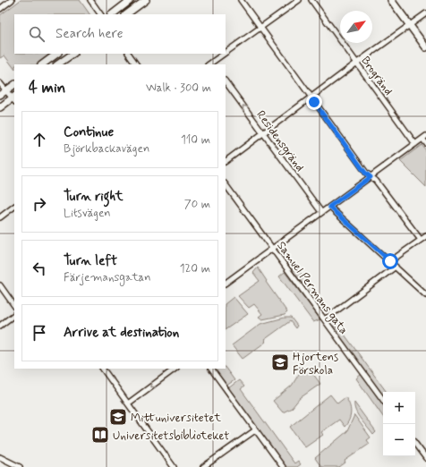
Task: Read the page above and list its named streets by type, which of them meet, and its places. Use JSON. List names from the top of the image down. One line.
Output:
{"streets":{"street":["Brogränd","Residensgränd","Samuel Permans gata"]},"one_way":["Residensgränd"],"places":{"school or university":["Hjortens Förskola","Mittuniversitetet"],"library":["Universitetsbiblioteket"]},"north":"top right","page":{"search":"Search here","heading":["4 min","Walk · 300 m"],"list":[["Continue","Björkbackavägen","110 m"],["Turn right","Litsvägen","70 m"],["Turn left","Färjemansgatan","120 m"],"Arrive at destination"],"map_buttons":["+","−"]}}
